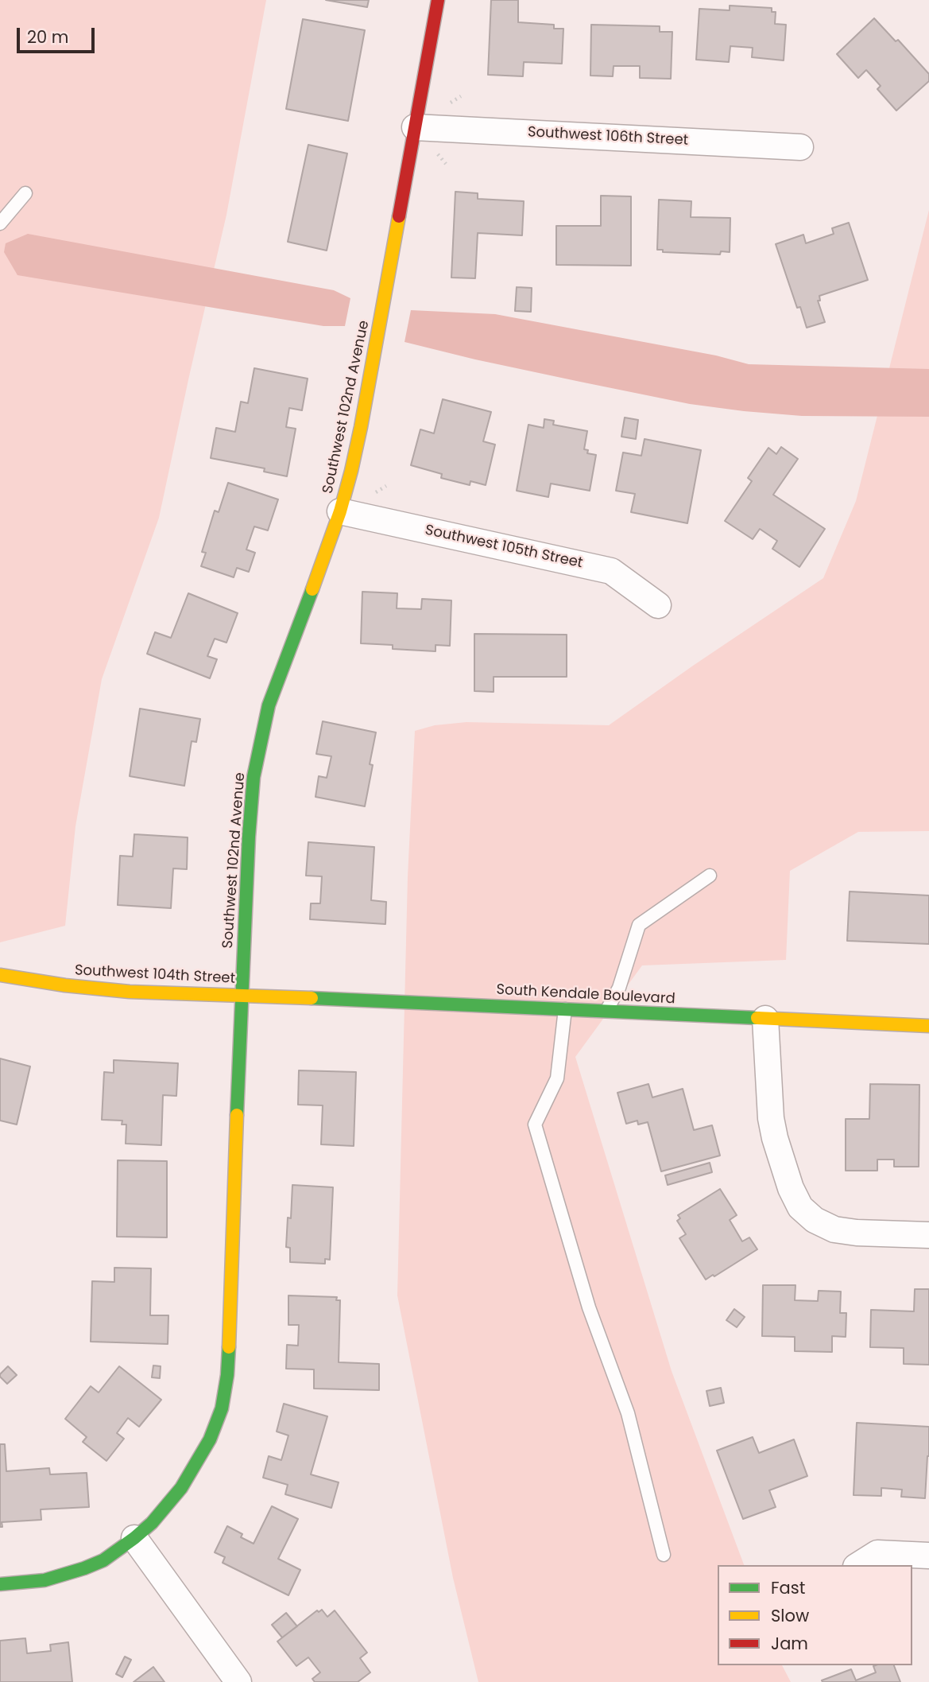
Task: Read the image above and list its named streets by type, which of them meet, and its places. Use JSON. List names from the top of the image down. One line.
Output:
{"streets":{"street":["Southwest 106th Street","Southwest 102nd Avenue","Southwest 105th Street","Southwest 104th Street","South Kendale Boulevard"]},"crossings":[["Southwest 106th Street","Southwest 102nd Avenue"],["Southwest 102nd Avenue","Southwest 105th Street"],["Southwest 102nd Avenue","Southwest 104th Street"],["Southwest 102nd Avenue","South Kendale Boulevard"],["Southwest 104th Street","South Kendale Boulevard"]],"legend":["Fast","Slow","Jam"],"scale_bar":"20 m"}
